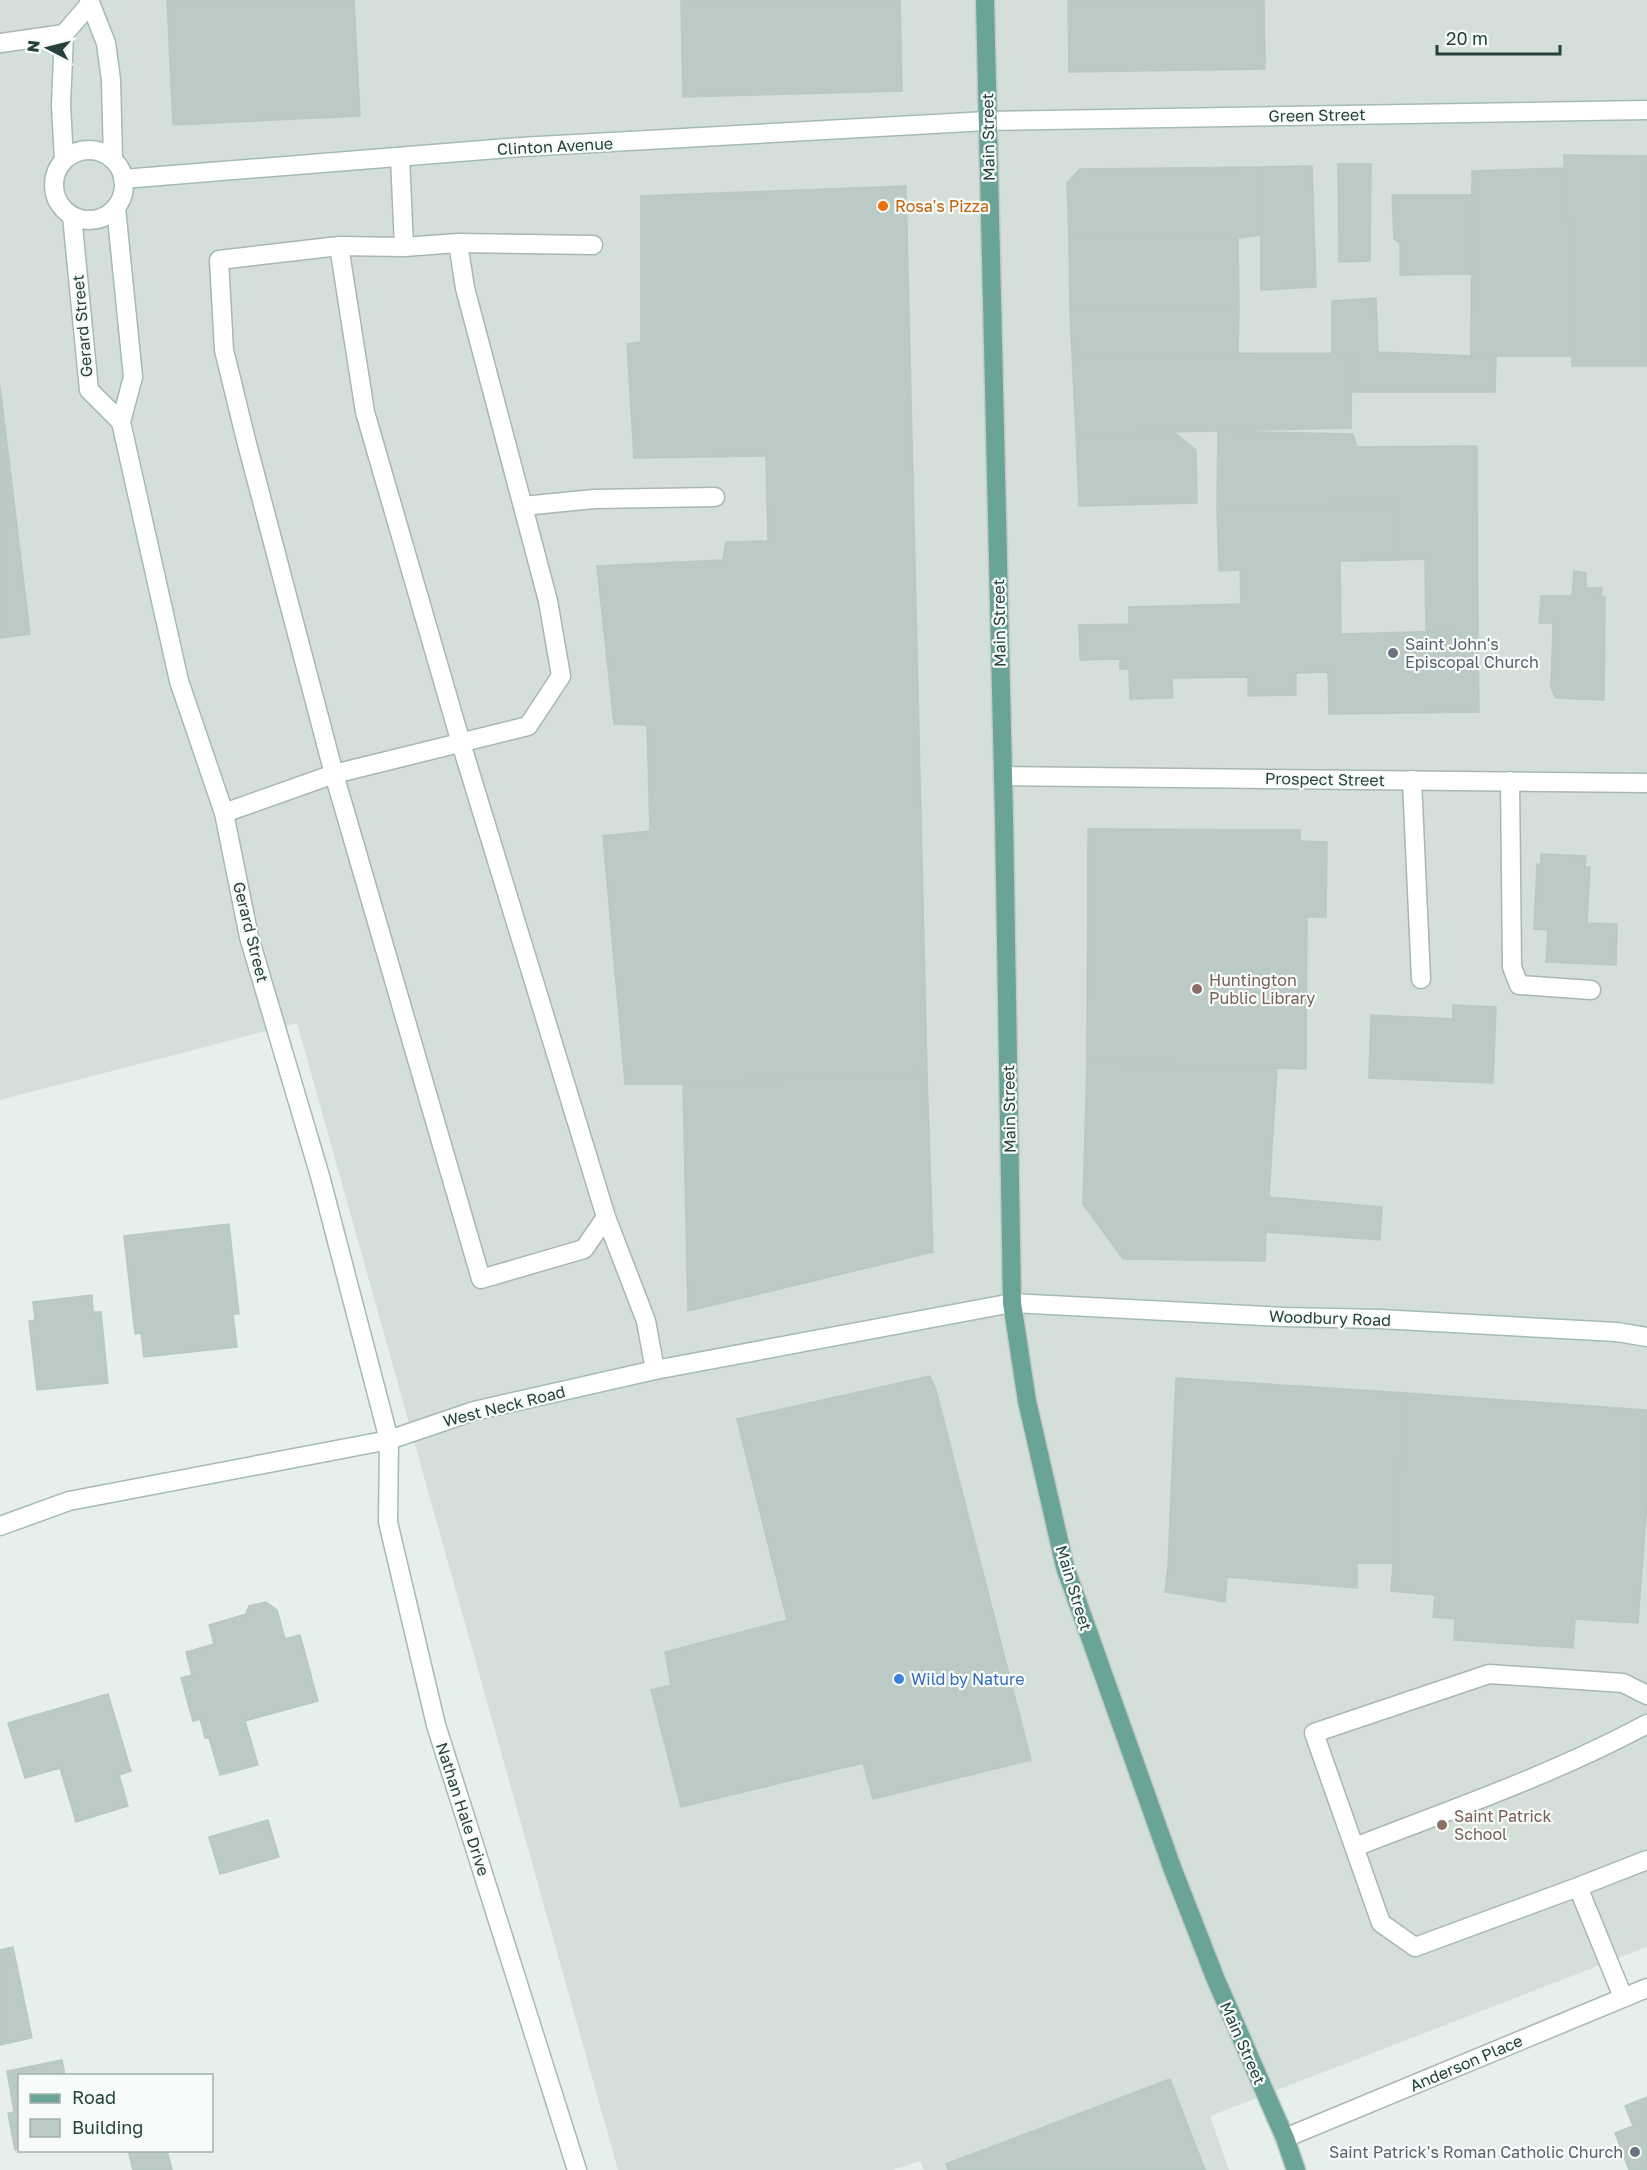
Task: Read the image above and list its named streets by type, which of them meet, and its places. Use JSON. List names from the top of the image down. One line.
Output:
{"streets":{"main road":["Main Street"],"street":["Green Street","Clinton Avenue","Gerard Street","Prospect Street","Woodbury Road","West Neck Road","Nathan Hale Drive","Anderson Place"]},"crossings":[["Green Street","Main Street"],["Green Street","Clinton Avenue"],["Main Street","Clinton Avenue"],["Main Street","Prospect Street"],["Main Street","Woodbury Road"],["Main Street","West Neck Road"],["Main Street","Anderson Place"],["Clinton Avenue","Gerard Street"],["Gerard Street","West Neck Road"],["Gerard Street","Nathan Hale Drive"],["Woodbury Road","West Neck Road"],["West Neck Road","Nathan Hale Drive"]],"places":["Rosa's Pizza","Saint John's Episcopal Church","Huntington Public Library","Wild by Nature","Saint Patrick School","Saint Patrick's Roman Catholic Church"],"legend":["Road","Building"],"scale_bar":"20 m","north":"left"}
